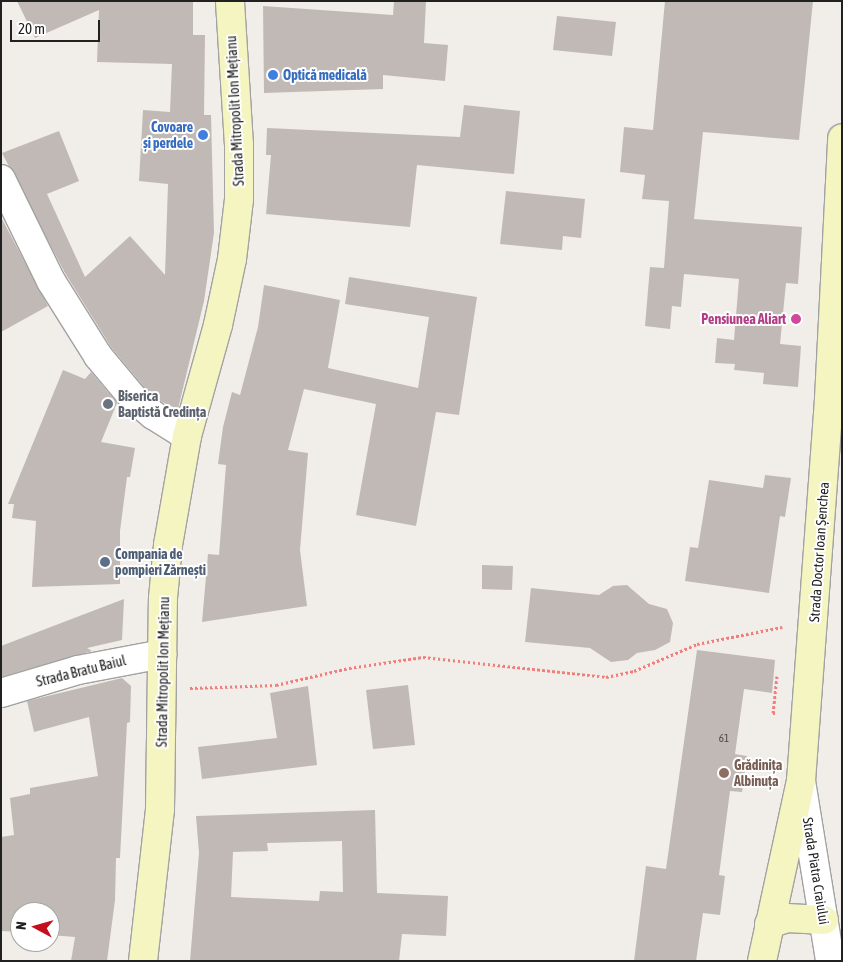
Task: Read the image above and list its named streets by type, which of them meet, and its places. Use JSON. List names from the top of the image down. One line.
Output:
{"streets":{"main road":["Strada Mitropolit Ion Mețianu","Strada Doctor Ioan Șenchea"],"street":["Strada Bratu Baiul","Strada Piatra Craiului"]},"crossings":[["Strada Mitropolit Ion Mețianu","Strada Bratu Baiul"],["Strada Doctor Ioan Șenchea","Strada Piatra Craiului"]],"places":["Optică medicală","Covoare și perdele","Pensiunea Aliart","Biserica Baptistă Credința","Compania de pompieri Zărnești","Grădinița Albinuța"],"house_numbers":["61"],"scale_bar":"20 m","north":"left"}
